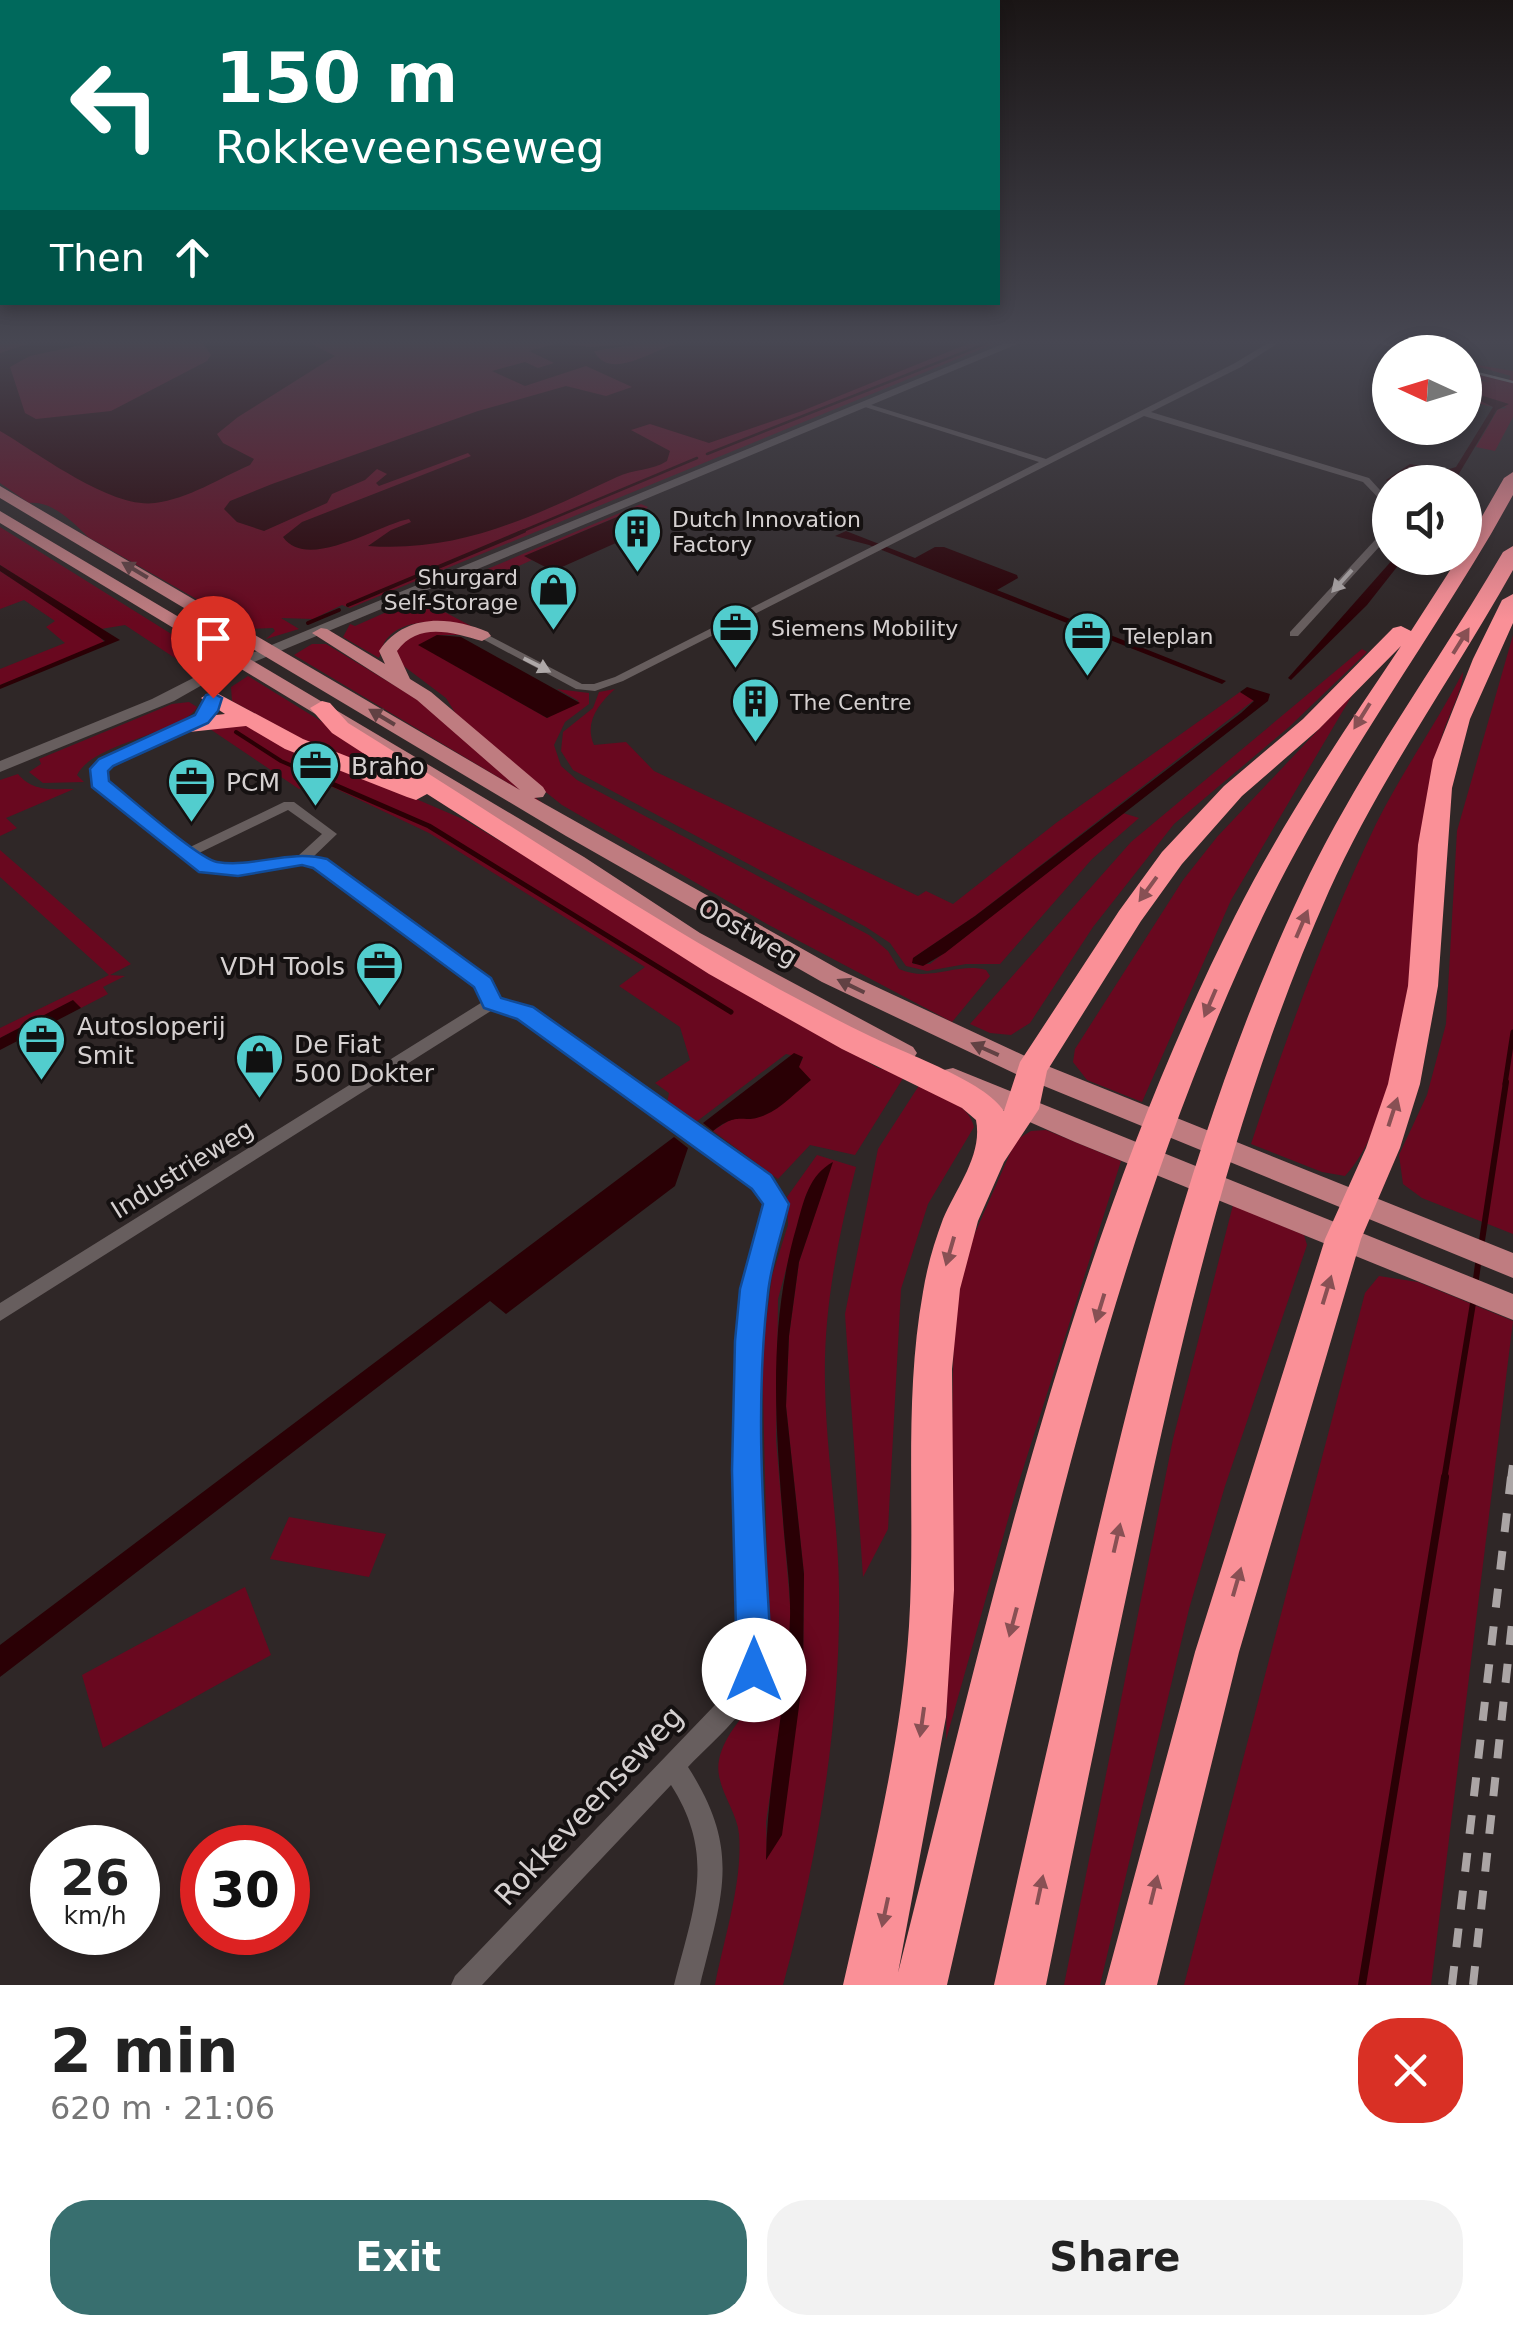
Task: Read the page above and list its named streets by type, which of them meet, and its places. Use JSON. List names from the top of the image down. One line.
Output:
{"streets":{"main road":["Oostweg"],"street":["Industrieweg","Rokkeveenseweg"]},"crossings":[["Industrieweg","Rokkeveenseweg"]],"places":{"building":["Dutch Innovation Factory","The Centre"],"shop":["Shurgard Self-Storage","De Fiat 500 Dokter"],"office":["Siemens Mobility","Teleplan","Braho","PCM","VDH Tools","Autosloperij Smit"]},"north":"left","page":{"turn":["150 m","Rokkeveenseweg"],"then":"Then","speed":"26 km/h","limit":"30","heading":["2 min","620 m · 21:06"],"buttons":["Exit","Share"]}}
